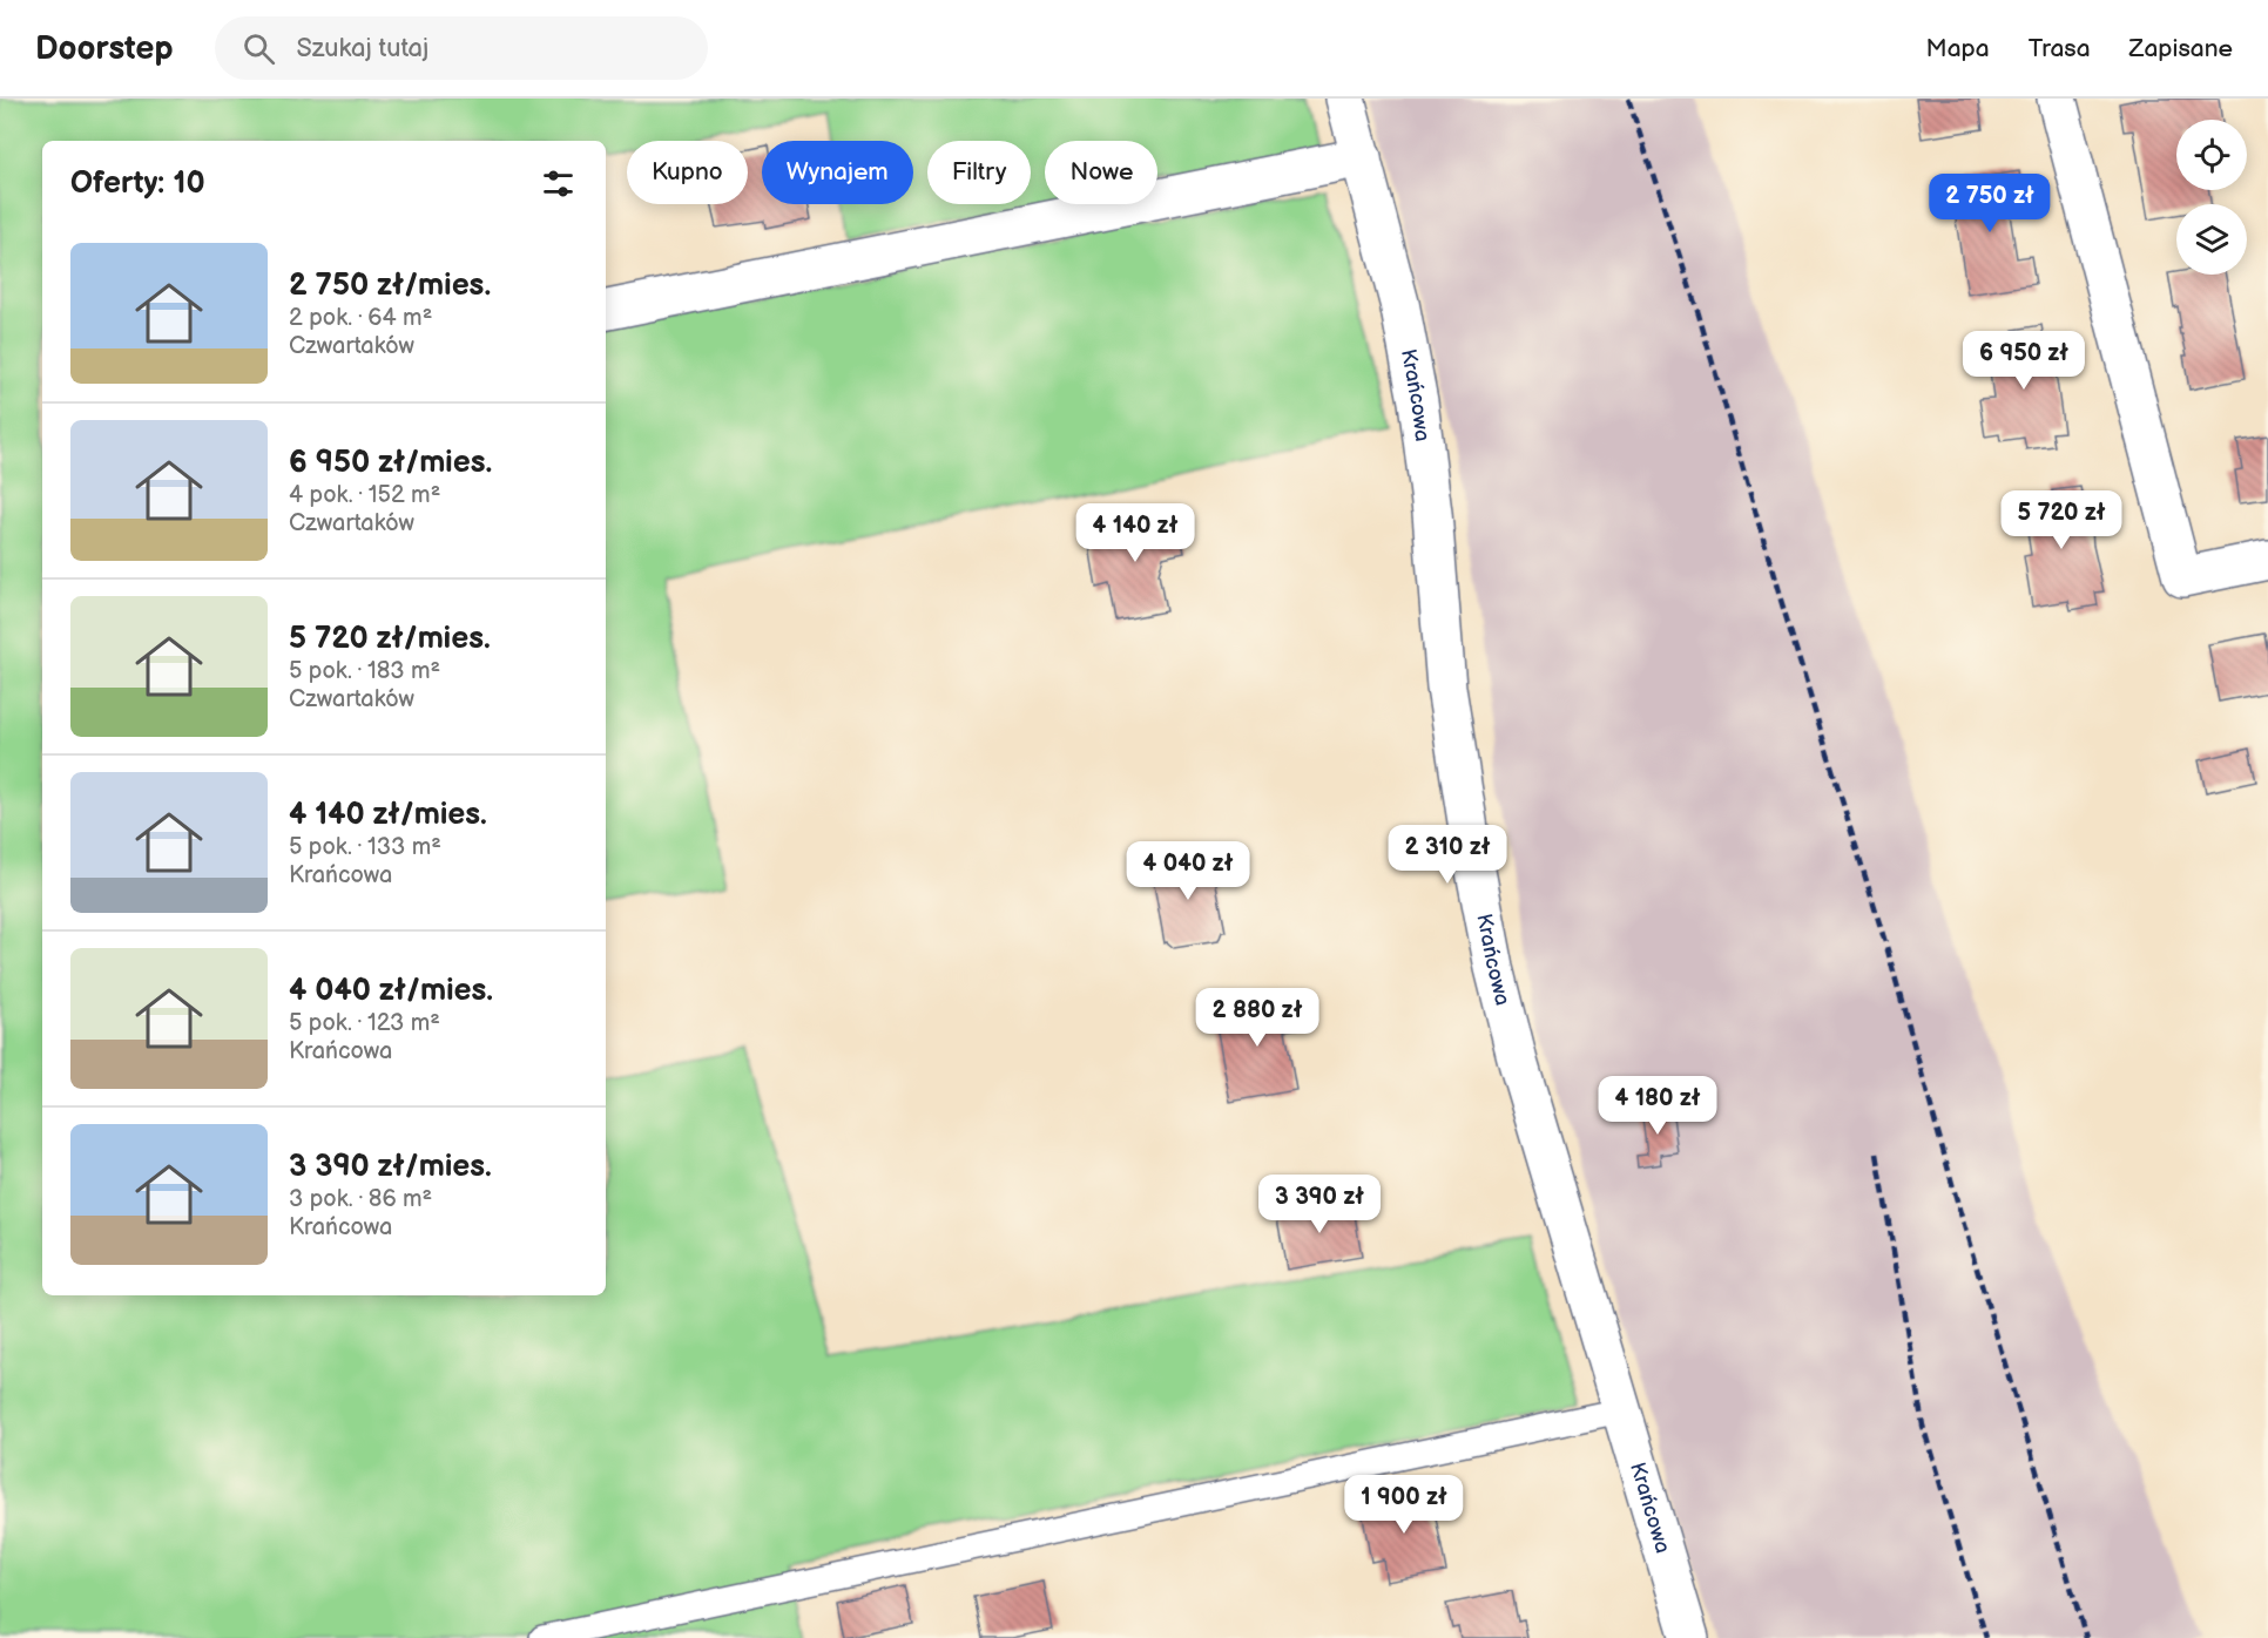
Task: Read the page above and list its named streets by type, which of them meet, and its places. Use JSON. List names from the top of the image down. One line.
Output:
{"streets":{"street":["Krańcowa"]},"page":{"header":"Doorstep","search":"Szukaj tutaj","nav":["Mapa","Trasa","Zapisane"],"chip":["Kupno","Wynajem","Filtry","Nowe"],"heading":"Oferty: 10","price":["2 750 zł","6 950 zł","5 720 zł","4 140 zł","2 310 zł","4 040 zł","2 880 zł","4 180 zł","3 390 zł","1 900 zł"],"list":[{"name":"2 750 zł/mies.","note":"2 pok. · 64 m² · Czwartaków"},{"name":"6 950 zł/mies.","note":"4 pok. · 152 m² · Czwartaków"},{"name":"5 720 zł/mies.","note":"5 pok. · 183 m² · Czwartaków"},{"name":"4 140 zł/mies.","note":"5 pok. · 133 m² · Krańcowa"},{"name":"4 040 zł/mies.","note":"5 pok. · 123 m² · Krańcowa"},{"name":"3 390 zł/mies.","note":"3 pok. · 86 m² · Krańcowa"}]}}
